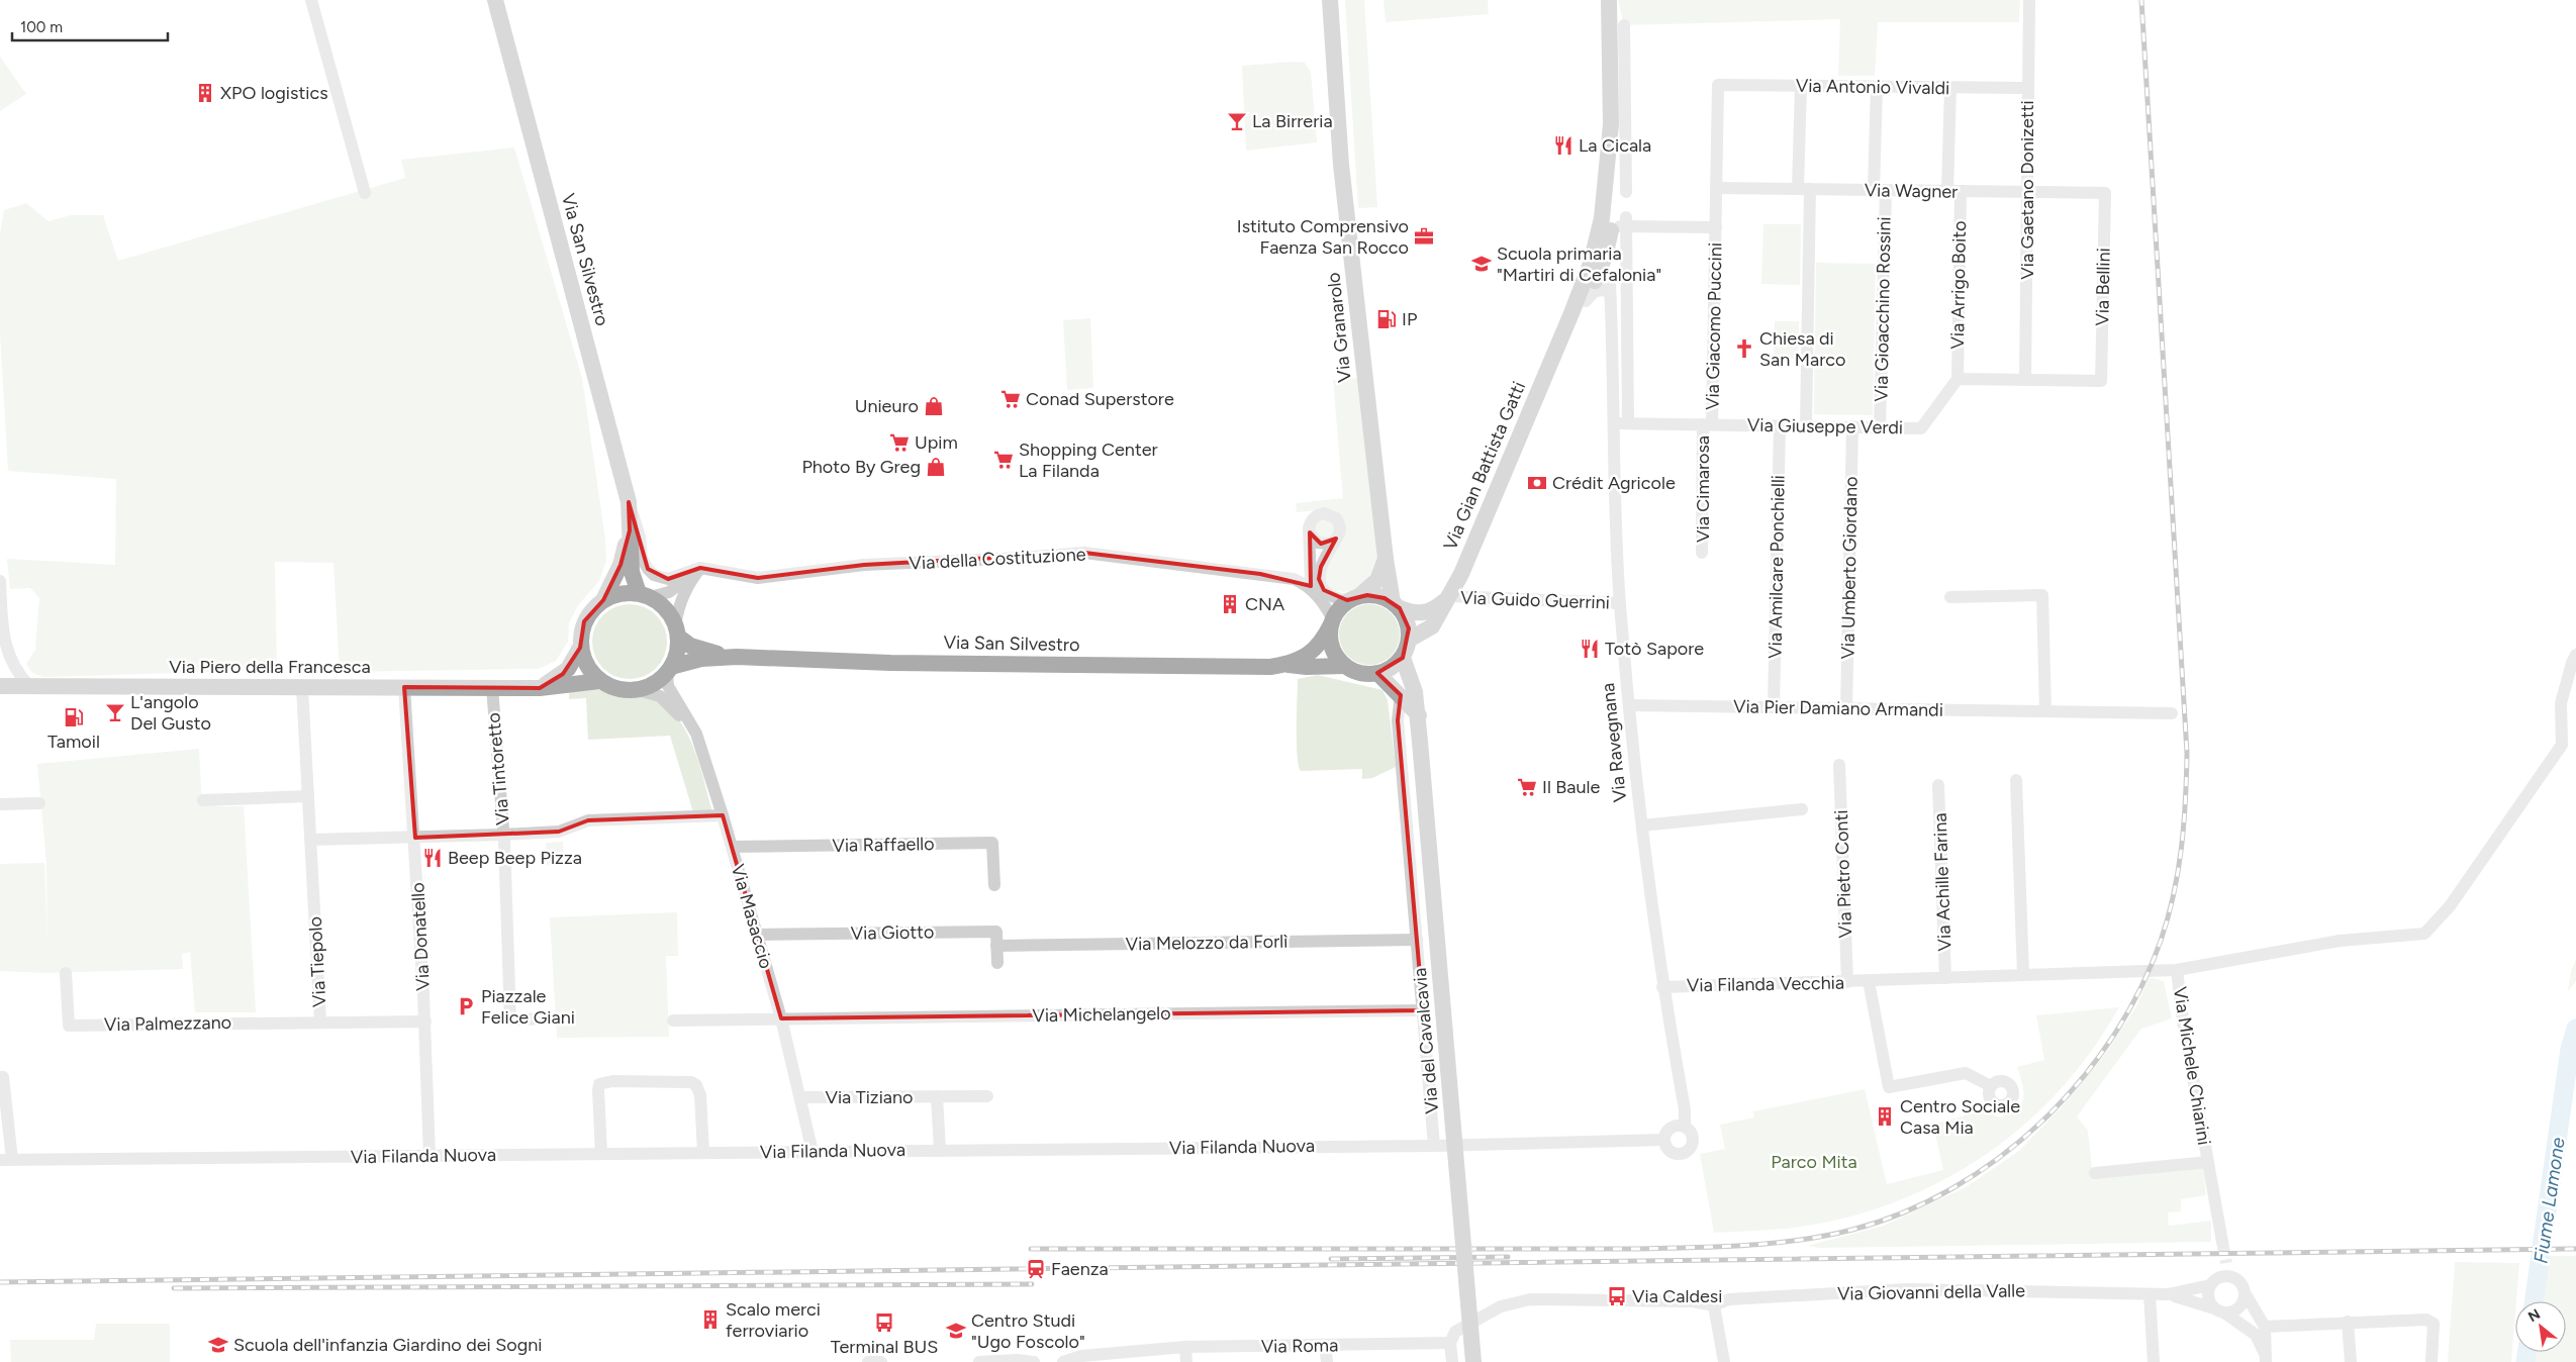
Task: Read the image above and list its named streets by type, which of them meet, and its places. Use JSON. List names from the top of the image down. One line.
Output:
{"streets":{"main road":["Via San Silvestro","Via Granarolo","Via Gian Battista Gatti","Via Piero della Francesca","Via Ravegnana","Via del Cavalcavia"],"street":["Via Antonio Vivaldi","Via Gaetano Donizetti","Via Wagner","Via Arrigo Boito","Via Bellini","Via Gioacchino Rossini","Via Giacomo Puccini","Via Giuseppe Verdi","Via Cimarosa","Via della Costituzione","Via Amilcare Ponchielli","Via Umberto Giordano","Via Guido Guerrini","Via Pier Damiano Armandi","Via Tintoretto","Via Raffaello","Via Pietro Conti","Via Achille Farina","Via Masaccio","Via Giotto","Via Donatello","Via Melozzo da Forlì","Via Tiepolo","Via Filanda Vecchia","Via Michelangelo","Via Palmezzano","Via Michele Chiarini","Via Tiziano","Via Filanda Nuova","Via Giovanni della Valle","Via Roma"]},"crossings":[["Via Antonio Vivaldi","Via Gaetano Donizetti"],["Via Antonio Vivaldi","Via Arrigo Boito"],["Via Antonio Vivaldi","Via Gioacchino Rossini"],["Via Antonio Vivaldi","Via Giacomo Puccini"],["Via Gaetano Donizetti","Via Wagner"],["Via Gaetano Donizetti","Via Bellini"],["Via Wagner","Via Arrigo Boito"],["Via Wagner","Via Bellini"],["Via Wagner","Via Gioacchino Rossini"],["Via Wagner","Via Giacomo Puccini"],["Via San Silvestro","Via Granarolo"],["Via San Silvestro","Via Gian Battista Gatti"],["Via San Silvestro","Via della Costituzione"],["Via San Silvestro","Via Piero della Francesca"],["Via San Silvestro","Via Masaccio"],["Via San Silvestro","Via del Cavalcavia"],["Via Arrigo Boito","Via Giuseppe Verdi"],["Via Gioacchino Rossini","Via Giuseppe Verdi"],["Via Giacomo Puccini","Via Giuseppe Verdi"],["Via Giacomo Puccini","Via Cimarosa"],["Via Giacomo Puccini","Via Ravegnana"],["Via Granarolo","Via Gian Battista Gatti"],["Via Granarolo","Via della Costituzione"],["Via Granarolo","Via del Cavalcavia"],["Via Giuseppe Verdi","Via Cimarosa"],["Via Giuseppe Verdi","Via Amilcare Ponchielli"],["Via Giuseppe Verdi","Via Umberto Giordano"],["Via Giuseppe Verdi","Via Ravegnana"],["Via Gian Battista Gatti","Via della Costituzione"],["Via Gian Battista Gatti","Via Guido Guerrini"],["Via Gian Battista Gatti","Via Ravegnana"],["Via Gian Battista Gatti","Via del Cavalcavia"],["Via della Costituzione","Via del Cavalcavia"],["Via Amilcare Ponchielli","Via Pier Damiano Armandi"],["Via Umberto Giordano","Via Pier Damiano Armandi"],["Via Guido Guerrini","Via Ravegnana"],["Via Piero della Francesca","Via Tintoretto"],["Via Piero della Francesca","Via Masaccio"],["Via Piero della Francesca","Via Donatello"],["Via Piero della Francesca","Via Tiepolo"],["Via Pier Damiano Armandi","Via Ravegnana"],["Via Ravegnana","Via Filanda Vecchia"],["Via Ravegnana","Via Filanda Nuova"],["Via Raffaello","Via Masaccio"],["Via Pietro Conti","Via Filanda Vecchia"],["Via Achille Farina","Via Filanda Vecchia"],["Via Masaccio","Via Giotto"],["Via Masaccio","Via Michelangelo"],["Via Masaccio","Via Tiziano"],["Via Masaccio","Via Filanda Nuova"],["Via Giotto","Via Melozzo da Forlì"],["Via Donatello","Via Tiepolo"],["Via Donatello","Via Filanda Nuova"],["Via Melozzo da Forlì","Via del Cavalcavia"],["Via Tiepolo","Via Palmezzano"],["Via Filanda Vecchia","Via Michele Chiarini"],["Via Michelangelo","Via del Cavalcavia"],["Via del Cavalcavia","Via Filanda Nuova"],["Via Tiziano","Via Filanda Nuova"]],"water":["Fiume Lamone"],"parks":["Parco Mita"],"places":{"building":["XPO logistics","CNA","Centro Sociale Casa Mia","Scalo merci ferroviario"],"bar":["La Birreria","L'angolo Del Gusto"],"restaurant":["La Cicala","Totò Sapore","Beep Beep Pizza"],"office":["Istituto Comprensivo Faenza San Rocco"],"school or university":["Scuola primaria \"Martiri di Cefalonia\"","Centro Studi \"Ugo Foscolo\"","Scuola dell'infanzia Giardino dei Sogni"],"fuel station":["IP","Tamoil"],"church":["Chiesa di San Marco"],"supermarket":["Conad Superstore","Upim","Shopping Center La Filanda","Il Baule"],"shop":["Unieuro","Photo By Greg"],"bank":["Crédit Agricole"],"parking":["Piazzale Felice Giani"],"station":["Faenza"],"bus stop":["Via Caldesi","Terminal BUS"]},"scale_bar":"100 m","north":"top left"}
